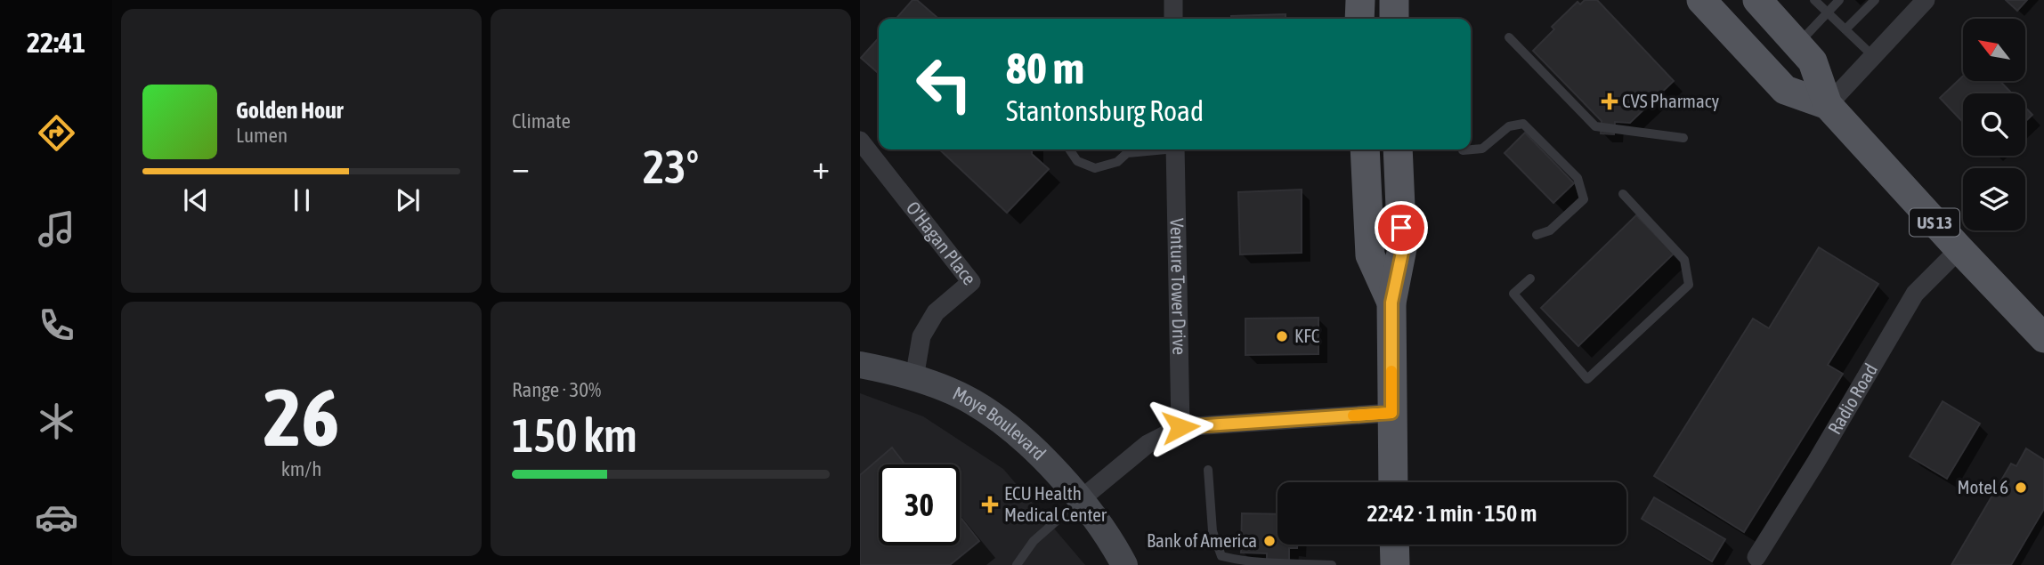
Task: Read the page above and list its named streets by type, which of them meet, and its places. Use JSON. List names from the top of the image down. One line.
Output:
{"streets":{"main road":["US 13"],"street":["O'Hagan Place","Venture Tower Drive","Radio Road","Moye Boulevard"]},"crossings":[["US 13","Radio Road"],["O'Hagan Place","Moye Boulevard"]],"places":{"health":["CVS Pharmacy","ECU Health Medical Center"],"other":["KFC","Motel 6","Bank of America"]},"north":"top left","page":{"tabs":"22:41","tile":["Climate",["26","km/h"],["Range · 30%","150 km"]],"turn":["80 m","Stantonsburg Road"],"song":["Golden Hour","Lumen"],"heat":["−","23°","+"],"limit":"30","trip":"22:42 · 1 min · 150 m"}}
